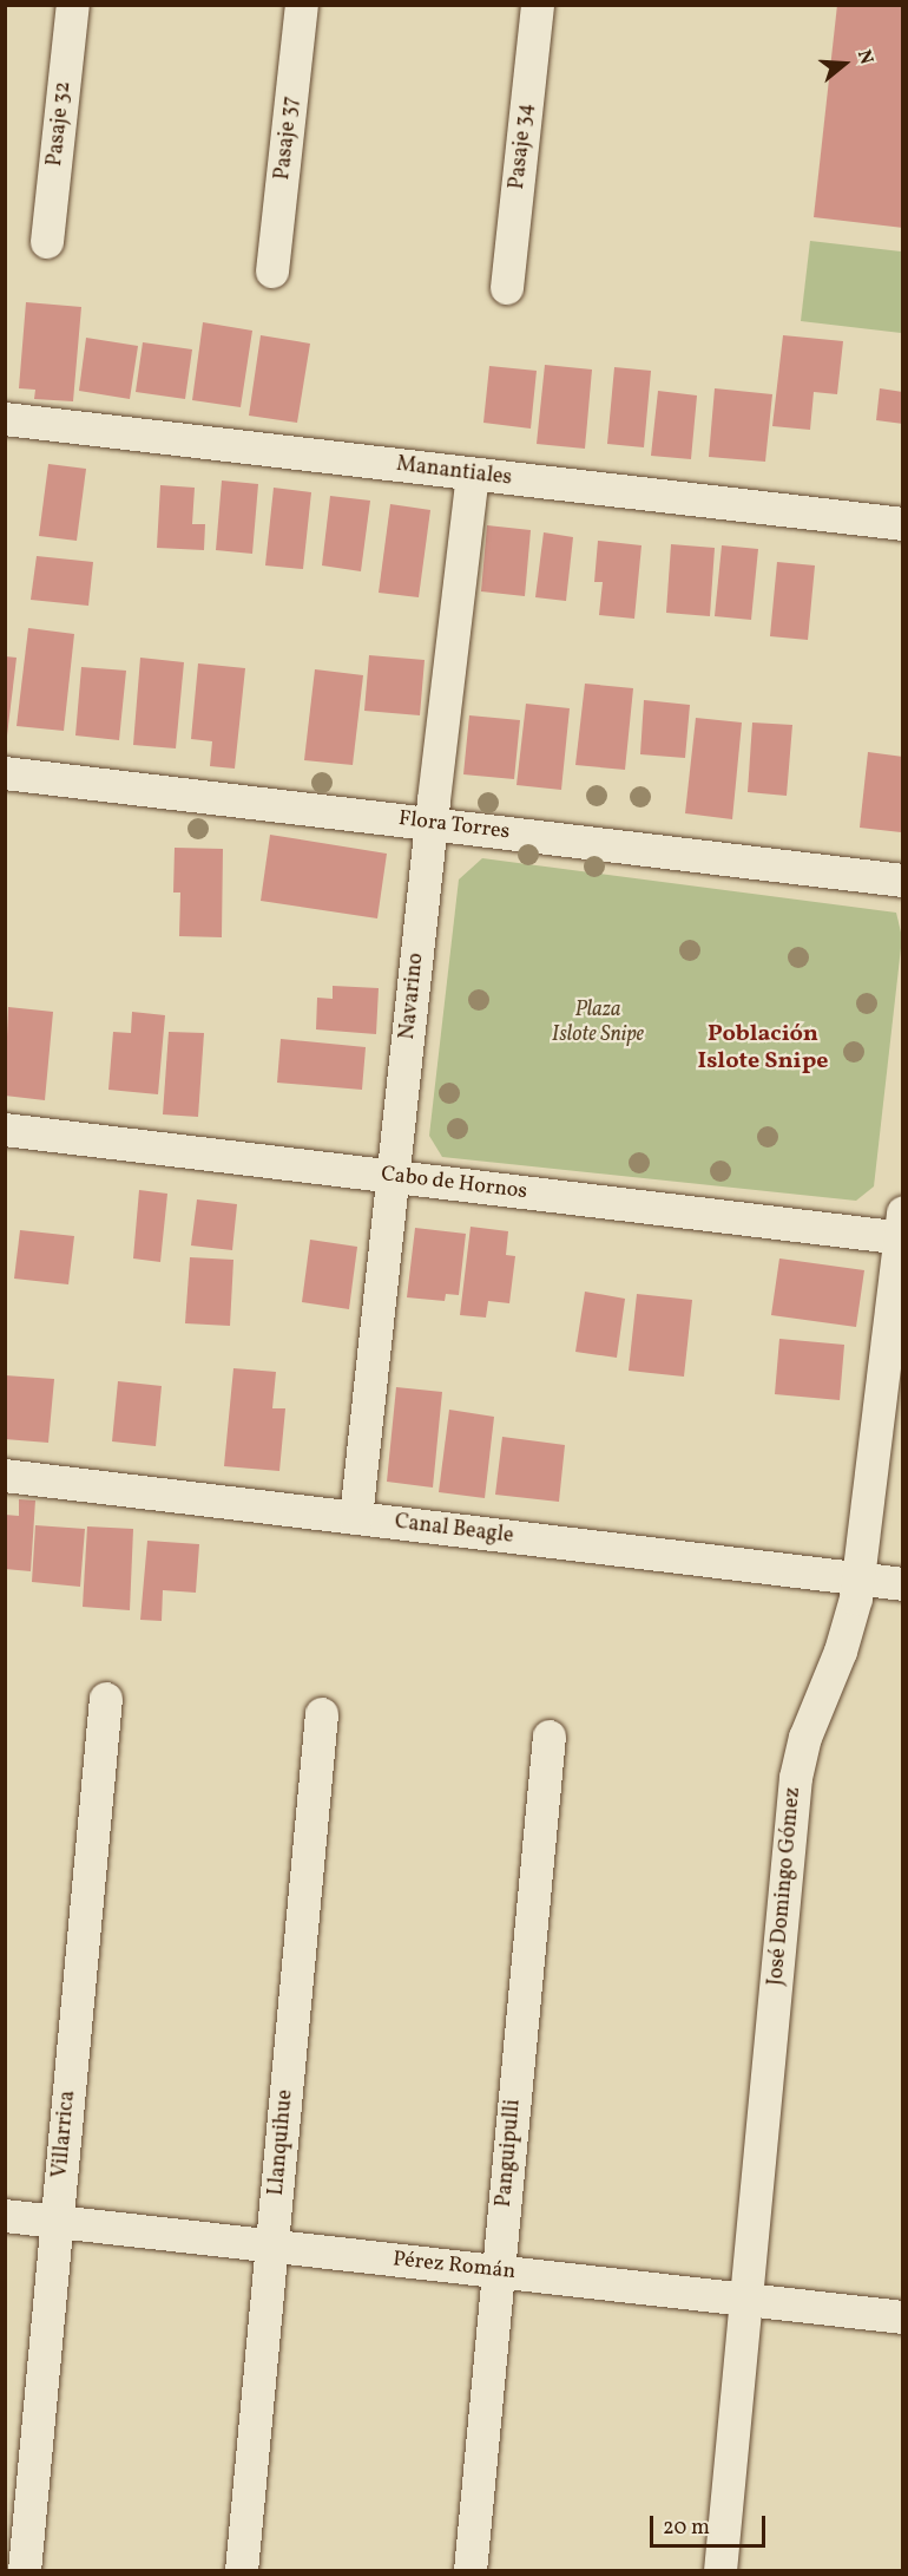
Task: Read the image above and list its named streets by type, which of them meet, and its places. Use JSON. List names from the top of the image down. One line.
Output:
{"streets":{"street":["Pasaje 32","Pasaje 37","Pasaje 34","Manantiales","Flora Torres","Navarino","Cabo de Hornos","Canal Beagle","José Domingo Gómez","Villarrica","Llanquihue","Panguipulli","Pérez Román"]},"crossings":[["Manantiales","Navarino"],["Flora Torres","Navarino"],["Navarino","Cabo de Hornos"],["Navarino","Canal Beagle"],["Cabo de Hornos","José Domingo Gómez"],["Canal Beagle","José Domingo Gómez"],["José Domingo Gómez","Pérez Román"],["Villarrica","Pérez Román"],["Llanquihue","Pérez Román"],["Panguipulli","Pérez Román"]],"districts":["Población Islote Snipe"],"parks":["Plaza Islote Snipe"],"scale_bar":"20 m","north":"right"}
